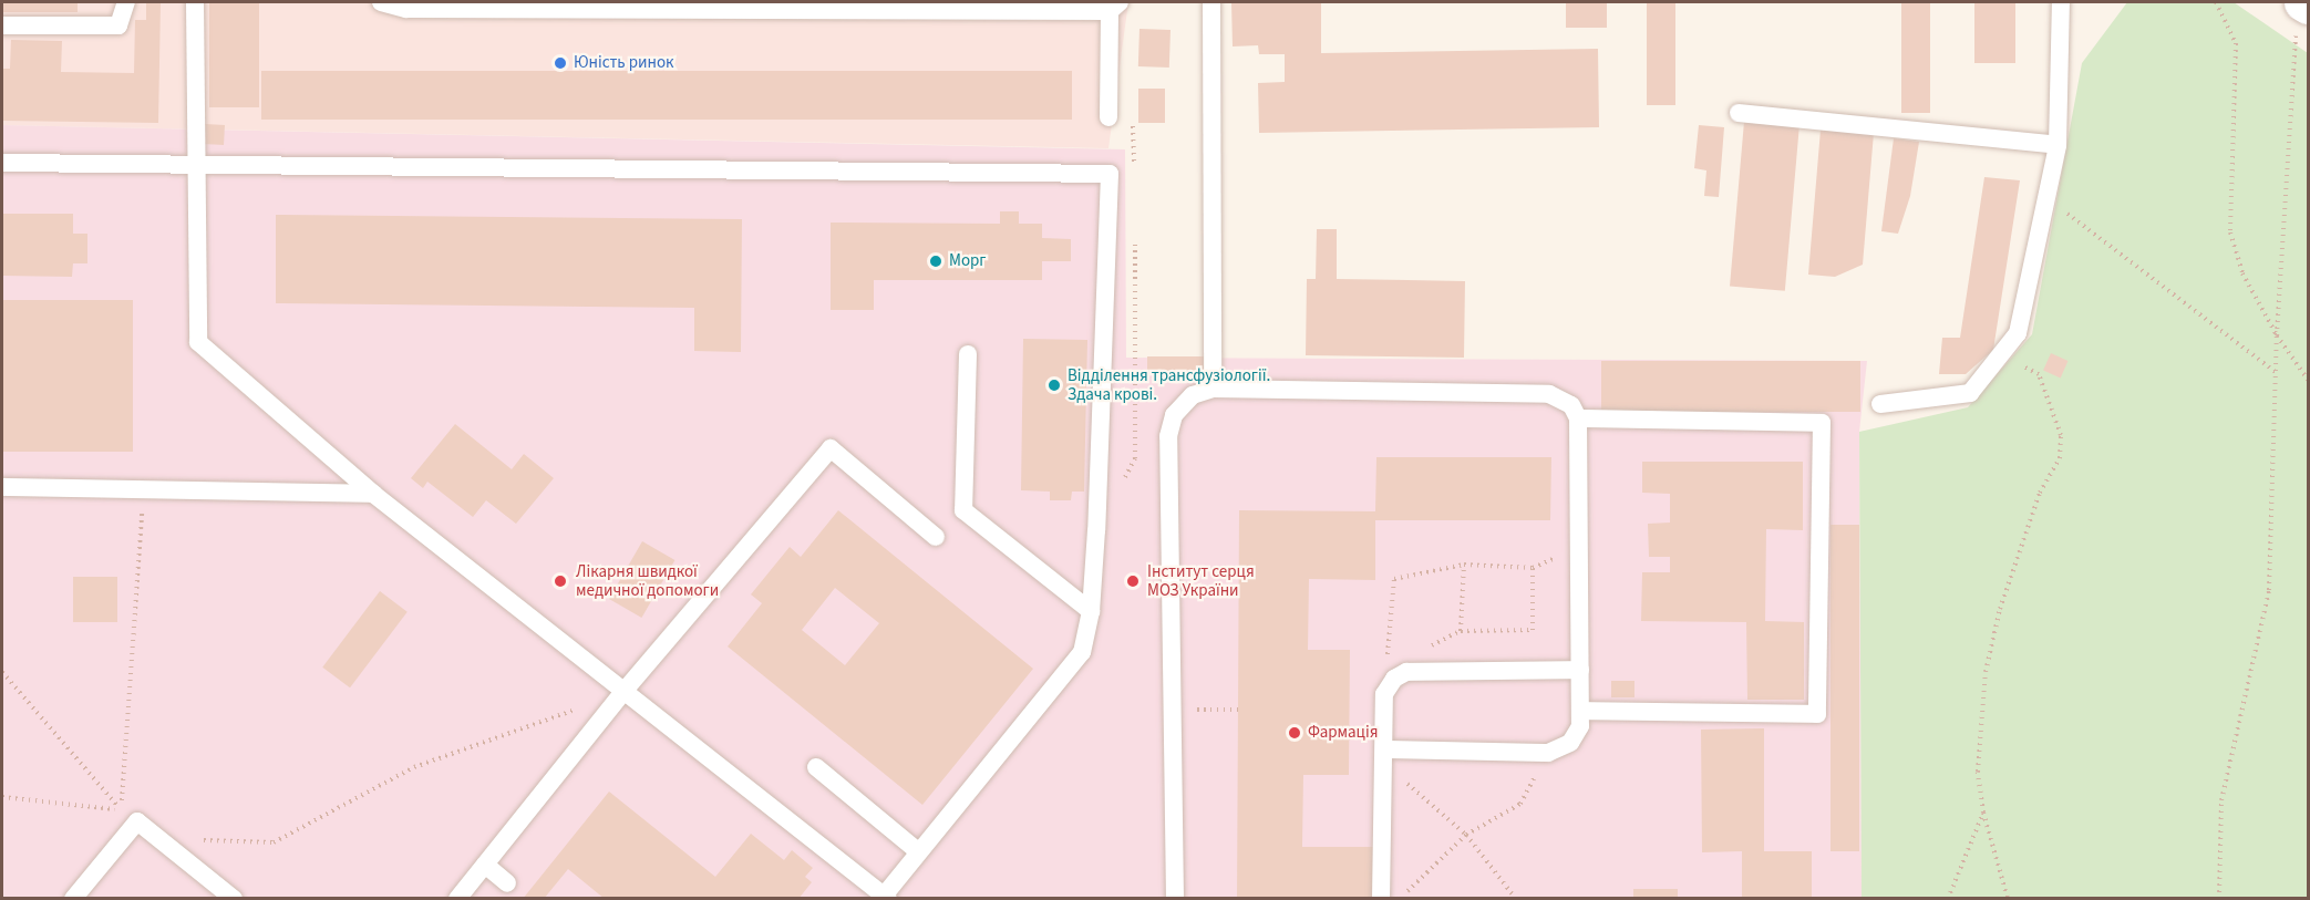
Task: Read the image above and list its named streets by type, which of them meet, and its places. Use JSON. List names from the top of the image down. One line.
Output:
{"places":["Юність ринок","Морг","Відділення трансфузіології. Здача крові.","Лікарня швидкої медичної допомоги","Інститут серця МОЗ України","Фармація"]}
